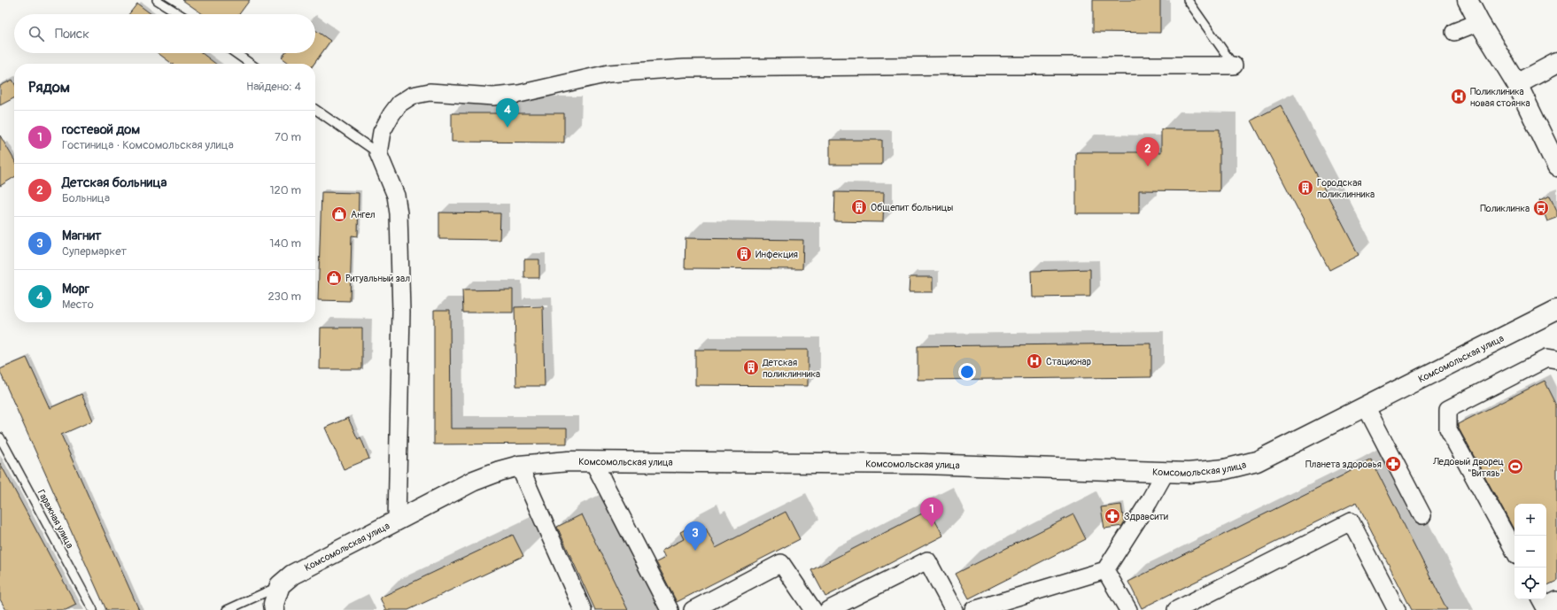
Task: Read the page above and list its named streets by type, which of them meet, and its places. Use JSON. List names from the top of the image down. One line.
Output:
{"streets":{"street":["Комсомольская улица"],"lane":["Гаражная улица"]},"places":{"hospital":["Поликлиника новая стоянка","Стационар"],"building":["Городская поликлинника","Общепит больницы","Инфекция","Детская поликлинника"],"bus stop":["Поликлинка"],"shop":["Ангел","Ритуальный зал"],"pharmacy":["Планета здоровья","Здравсити"],"sports":["Ледовый дворец \"Витязь\""]},"page":{"search":"Поиск","heading":["Рядом","Найдено: 4"],"pins":["4","2","1","3"],"list":[{"mark":"1","name":"гостевой дом","note":"Гостиница · Комсомольская улица","value":"70 m"},{"mark":"2","name":"Детская больница","note":"Больница","value":"120 m"},{"mark":"3","name":"Магнит","note":"Супермаркет","value":"140 m"},{"mark":"4","name":"Морг","note":"Место","value":"230 m"}],"map_buttons":["+","−"]}}
